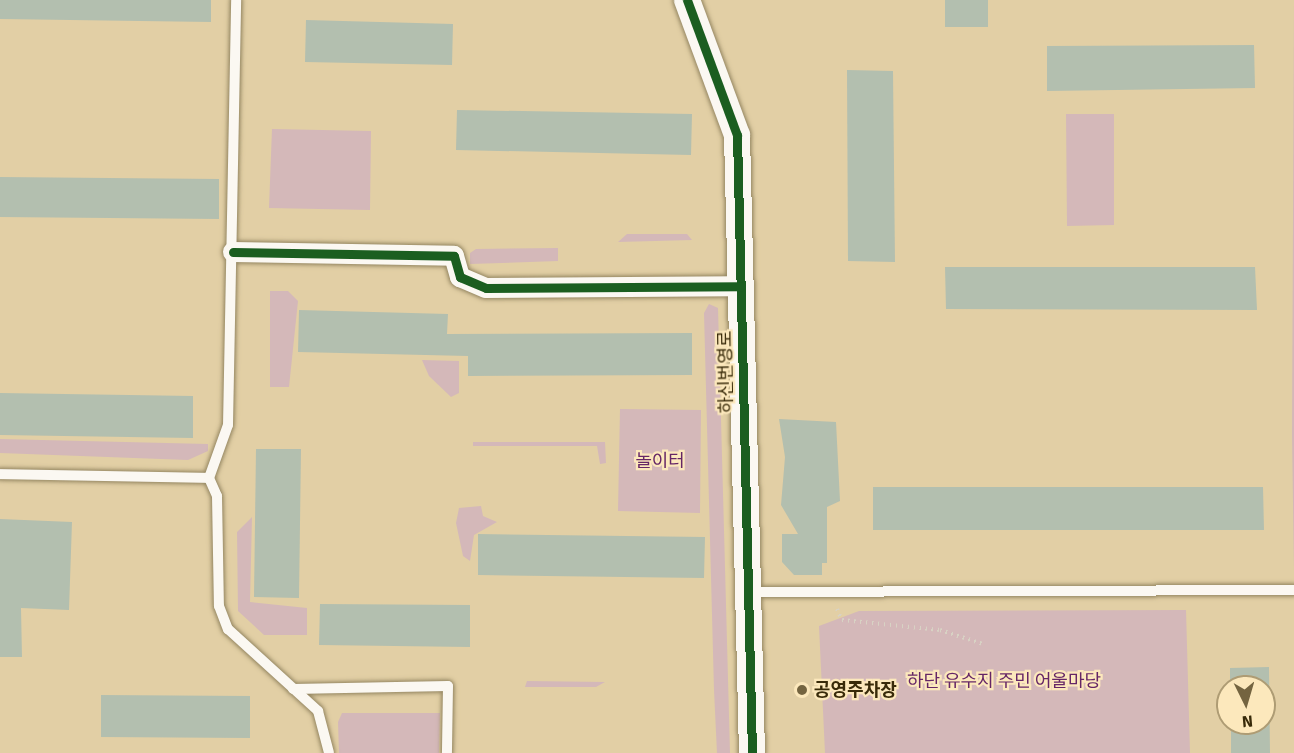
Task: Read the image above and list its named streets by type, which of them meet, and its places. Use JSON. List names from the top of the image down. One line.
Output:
{"streets":{"street":["하신번영로"]},"parks":["놀이터","하단 유수지 주민 어울마당"],"places":["공영주차장"],"north":"bottom"}
